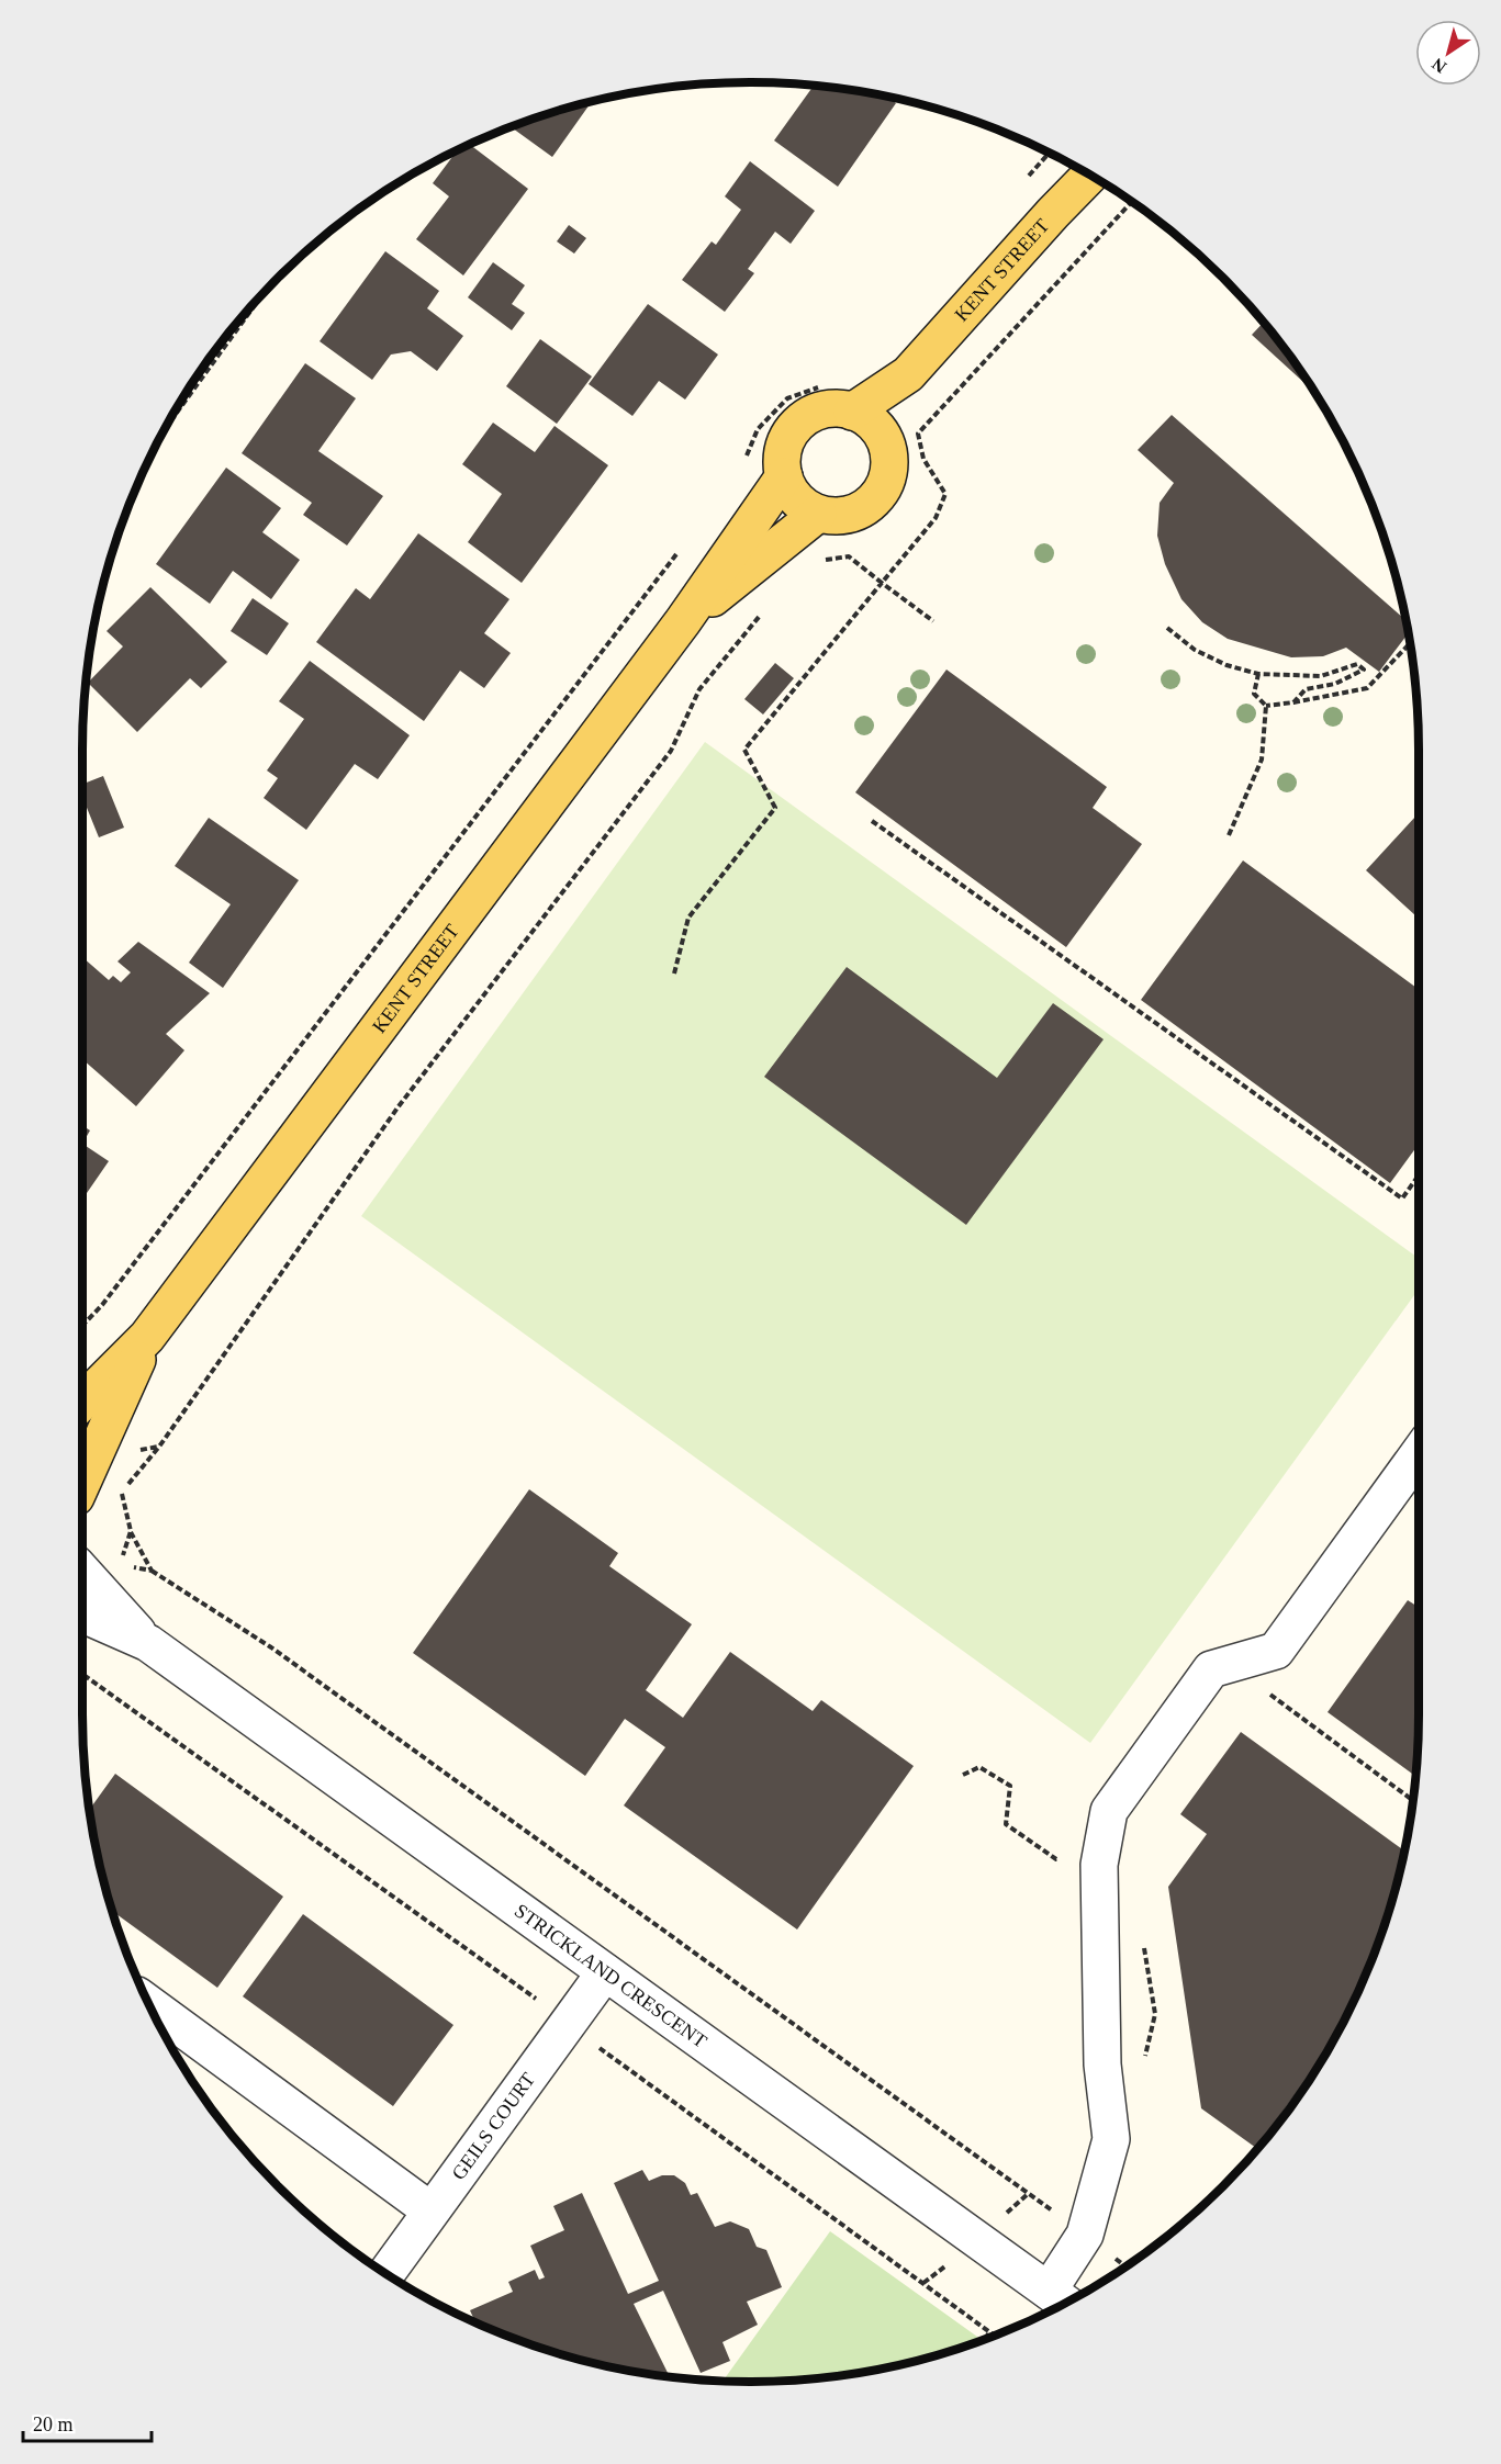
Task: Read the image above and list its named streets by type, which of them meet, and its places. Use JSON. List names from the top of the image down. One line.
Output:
{"streets":{"main road":["KENT STREET"],"street":["STRICKLAND CRESCENT","GEILS COURT"]},"crossings":[["STRICKLAND CRESCENT","GEILS COURT"]],"scale_bar":"20 m","north":"bottom left"}
